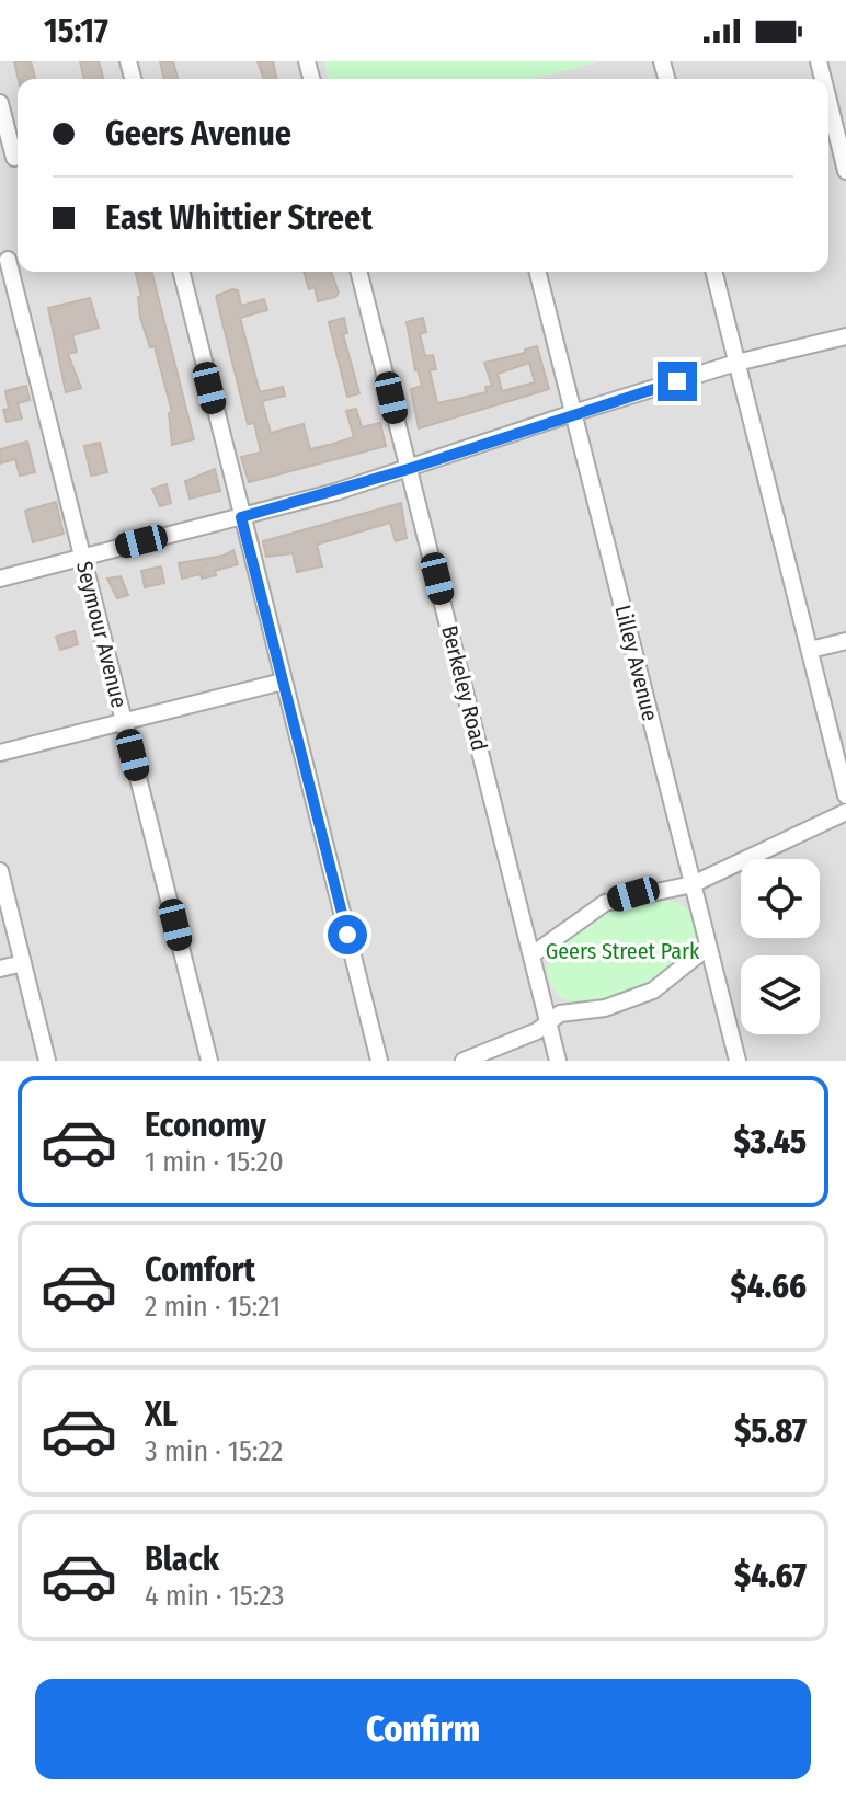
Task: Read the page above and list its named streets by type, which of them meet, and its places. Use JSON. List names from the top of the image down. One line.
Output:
{"streets":{"street":["Seymour Avenue","Lilley Avenue","Berkeley Road"]},"parks":["Geers Street Park"],"page":{"status":"15:17","banner":["Geers Avenue","East Whittier Street"],"list":[{"name":"Economy","note":"1 min · 15:20","value":"$3.45"},{"name":"Comfort","note":"2 min · 15:21","value":"$4.66"},{"name":"XL","note":"3 min · 15:22","value":"$5.87"},{"name":"Black","note":"4 min · 15:23","value":"$4.67"}],"buttons":"Confirm"}}
